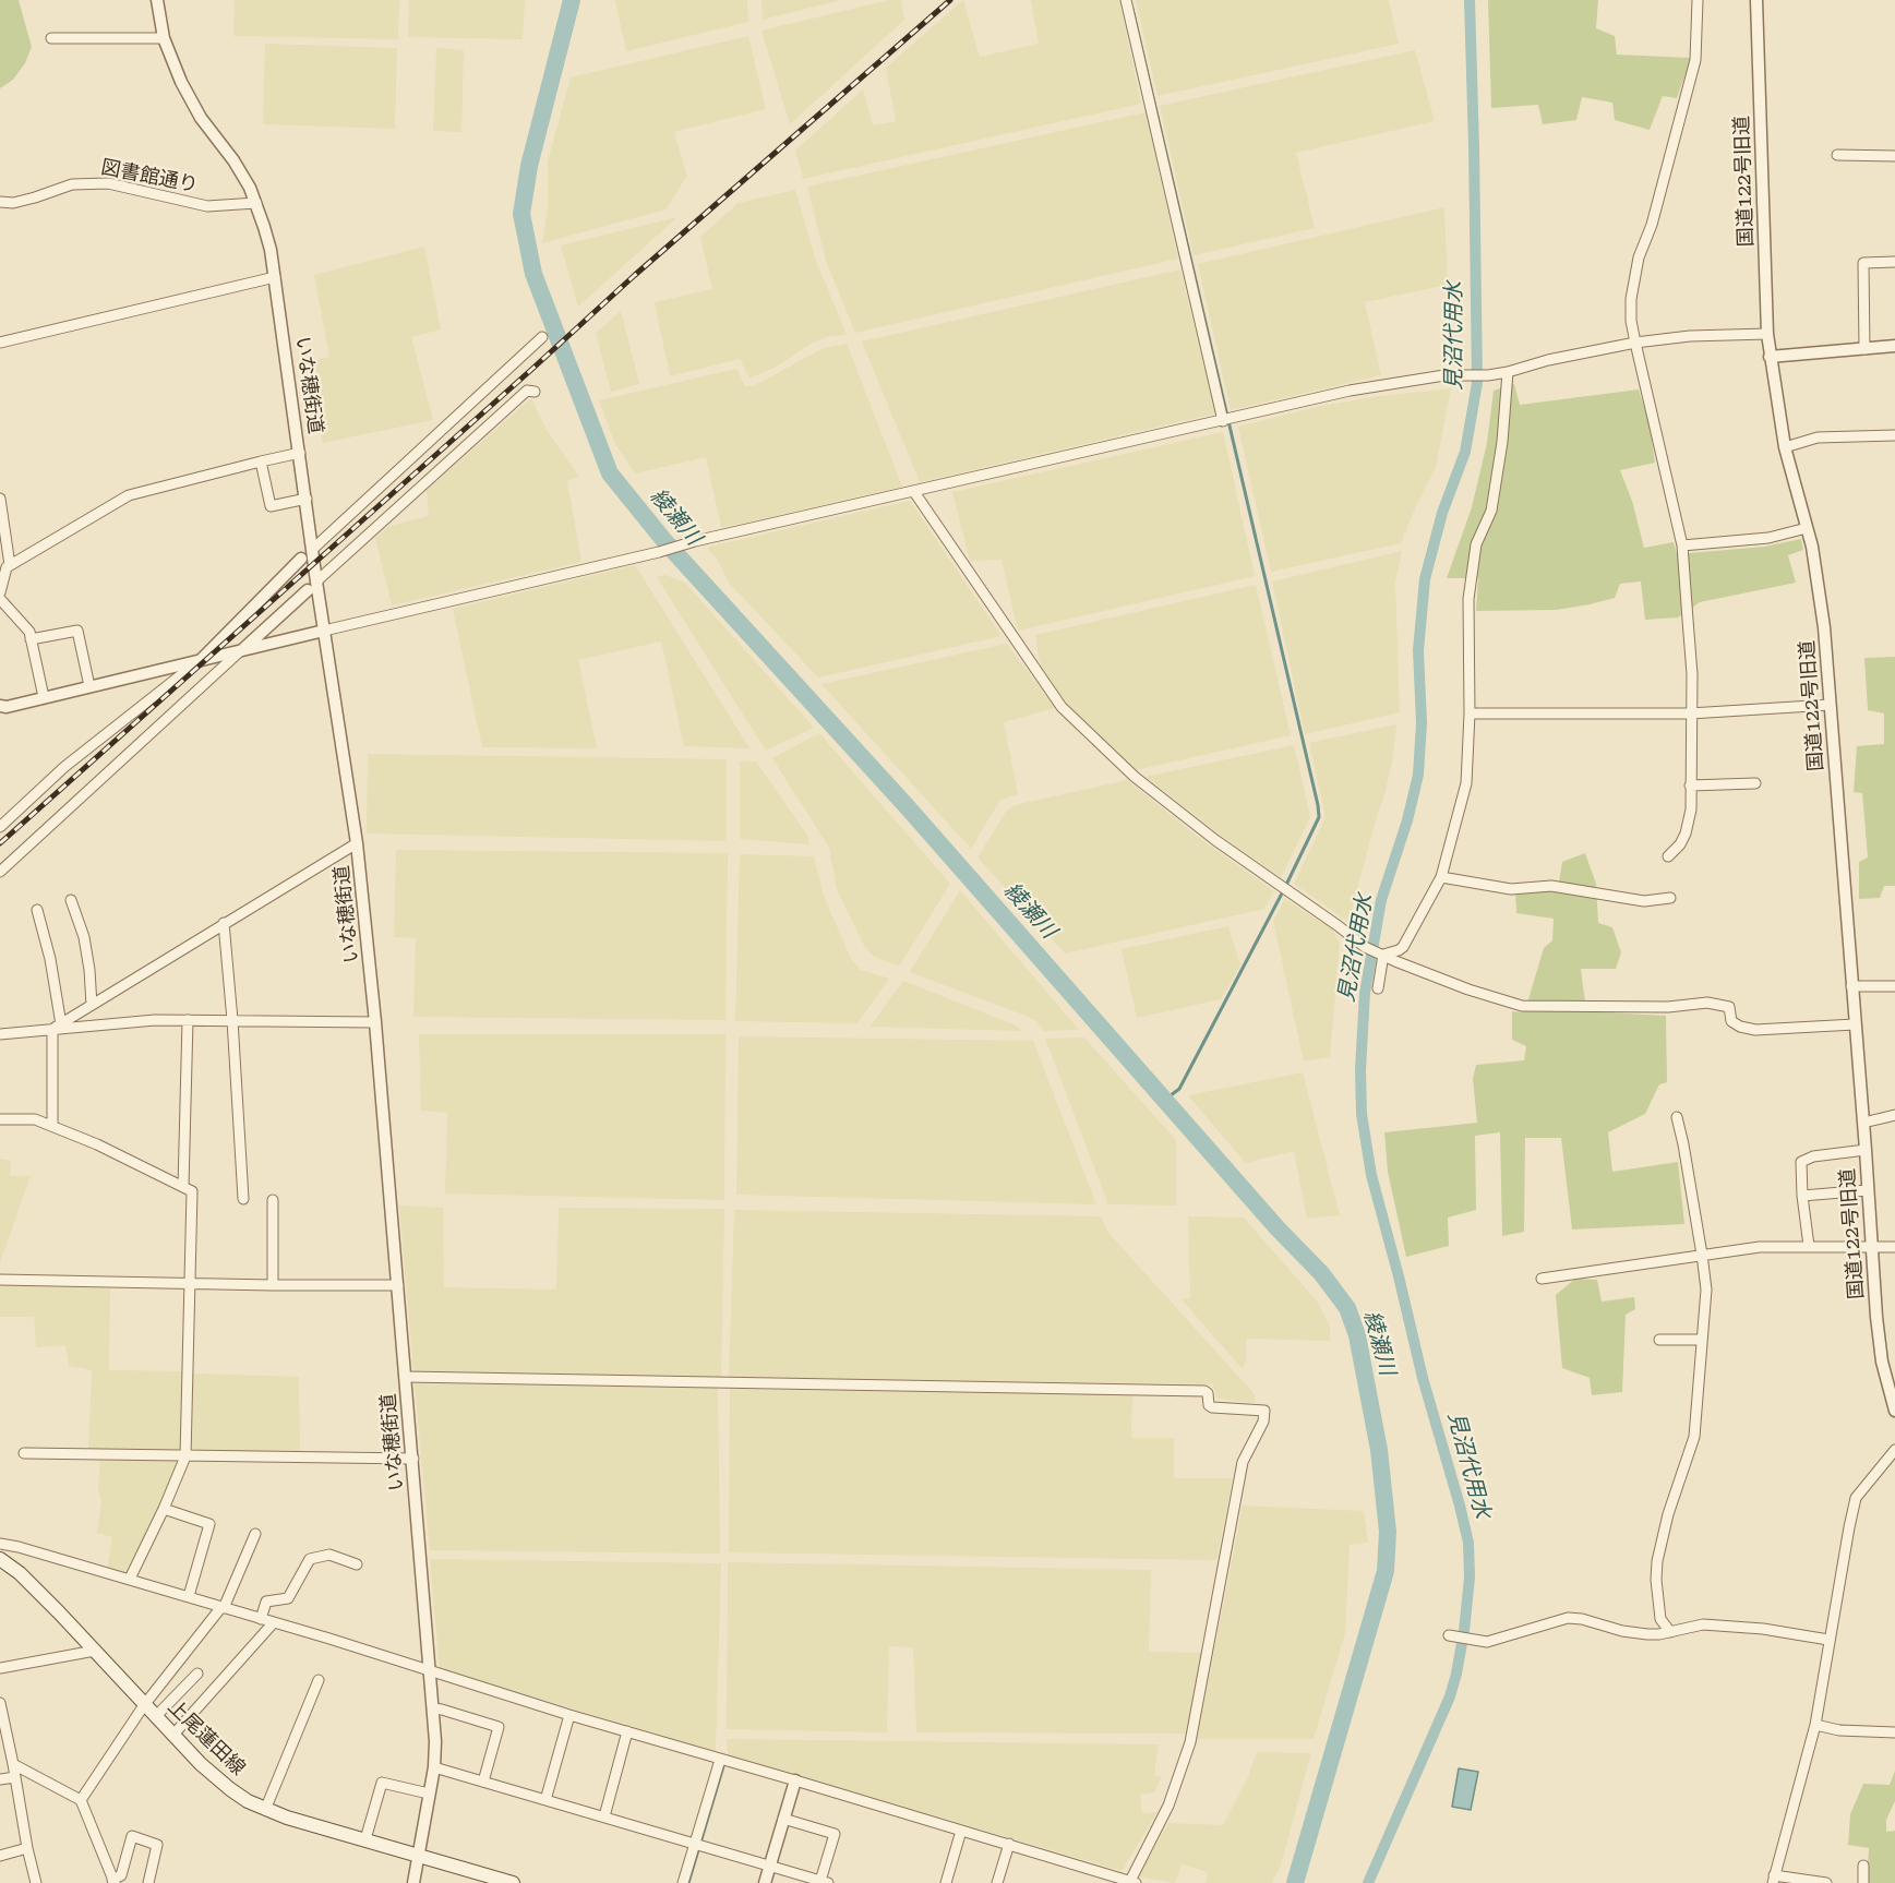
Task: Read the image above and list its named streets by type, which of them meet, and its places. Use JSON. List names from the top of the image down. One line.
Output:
{"streets":{"main road":["上尾蓮田線"],"street":["図書館通り","国道122号旧道","いな穂街道"]},"crossings":[["図書館通り","いな穂街道"],["いな穂街道","上尾蓮田線"]],"water":["見沼代用水","綾瀬川"]}
